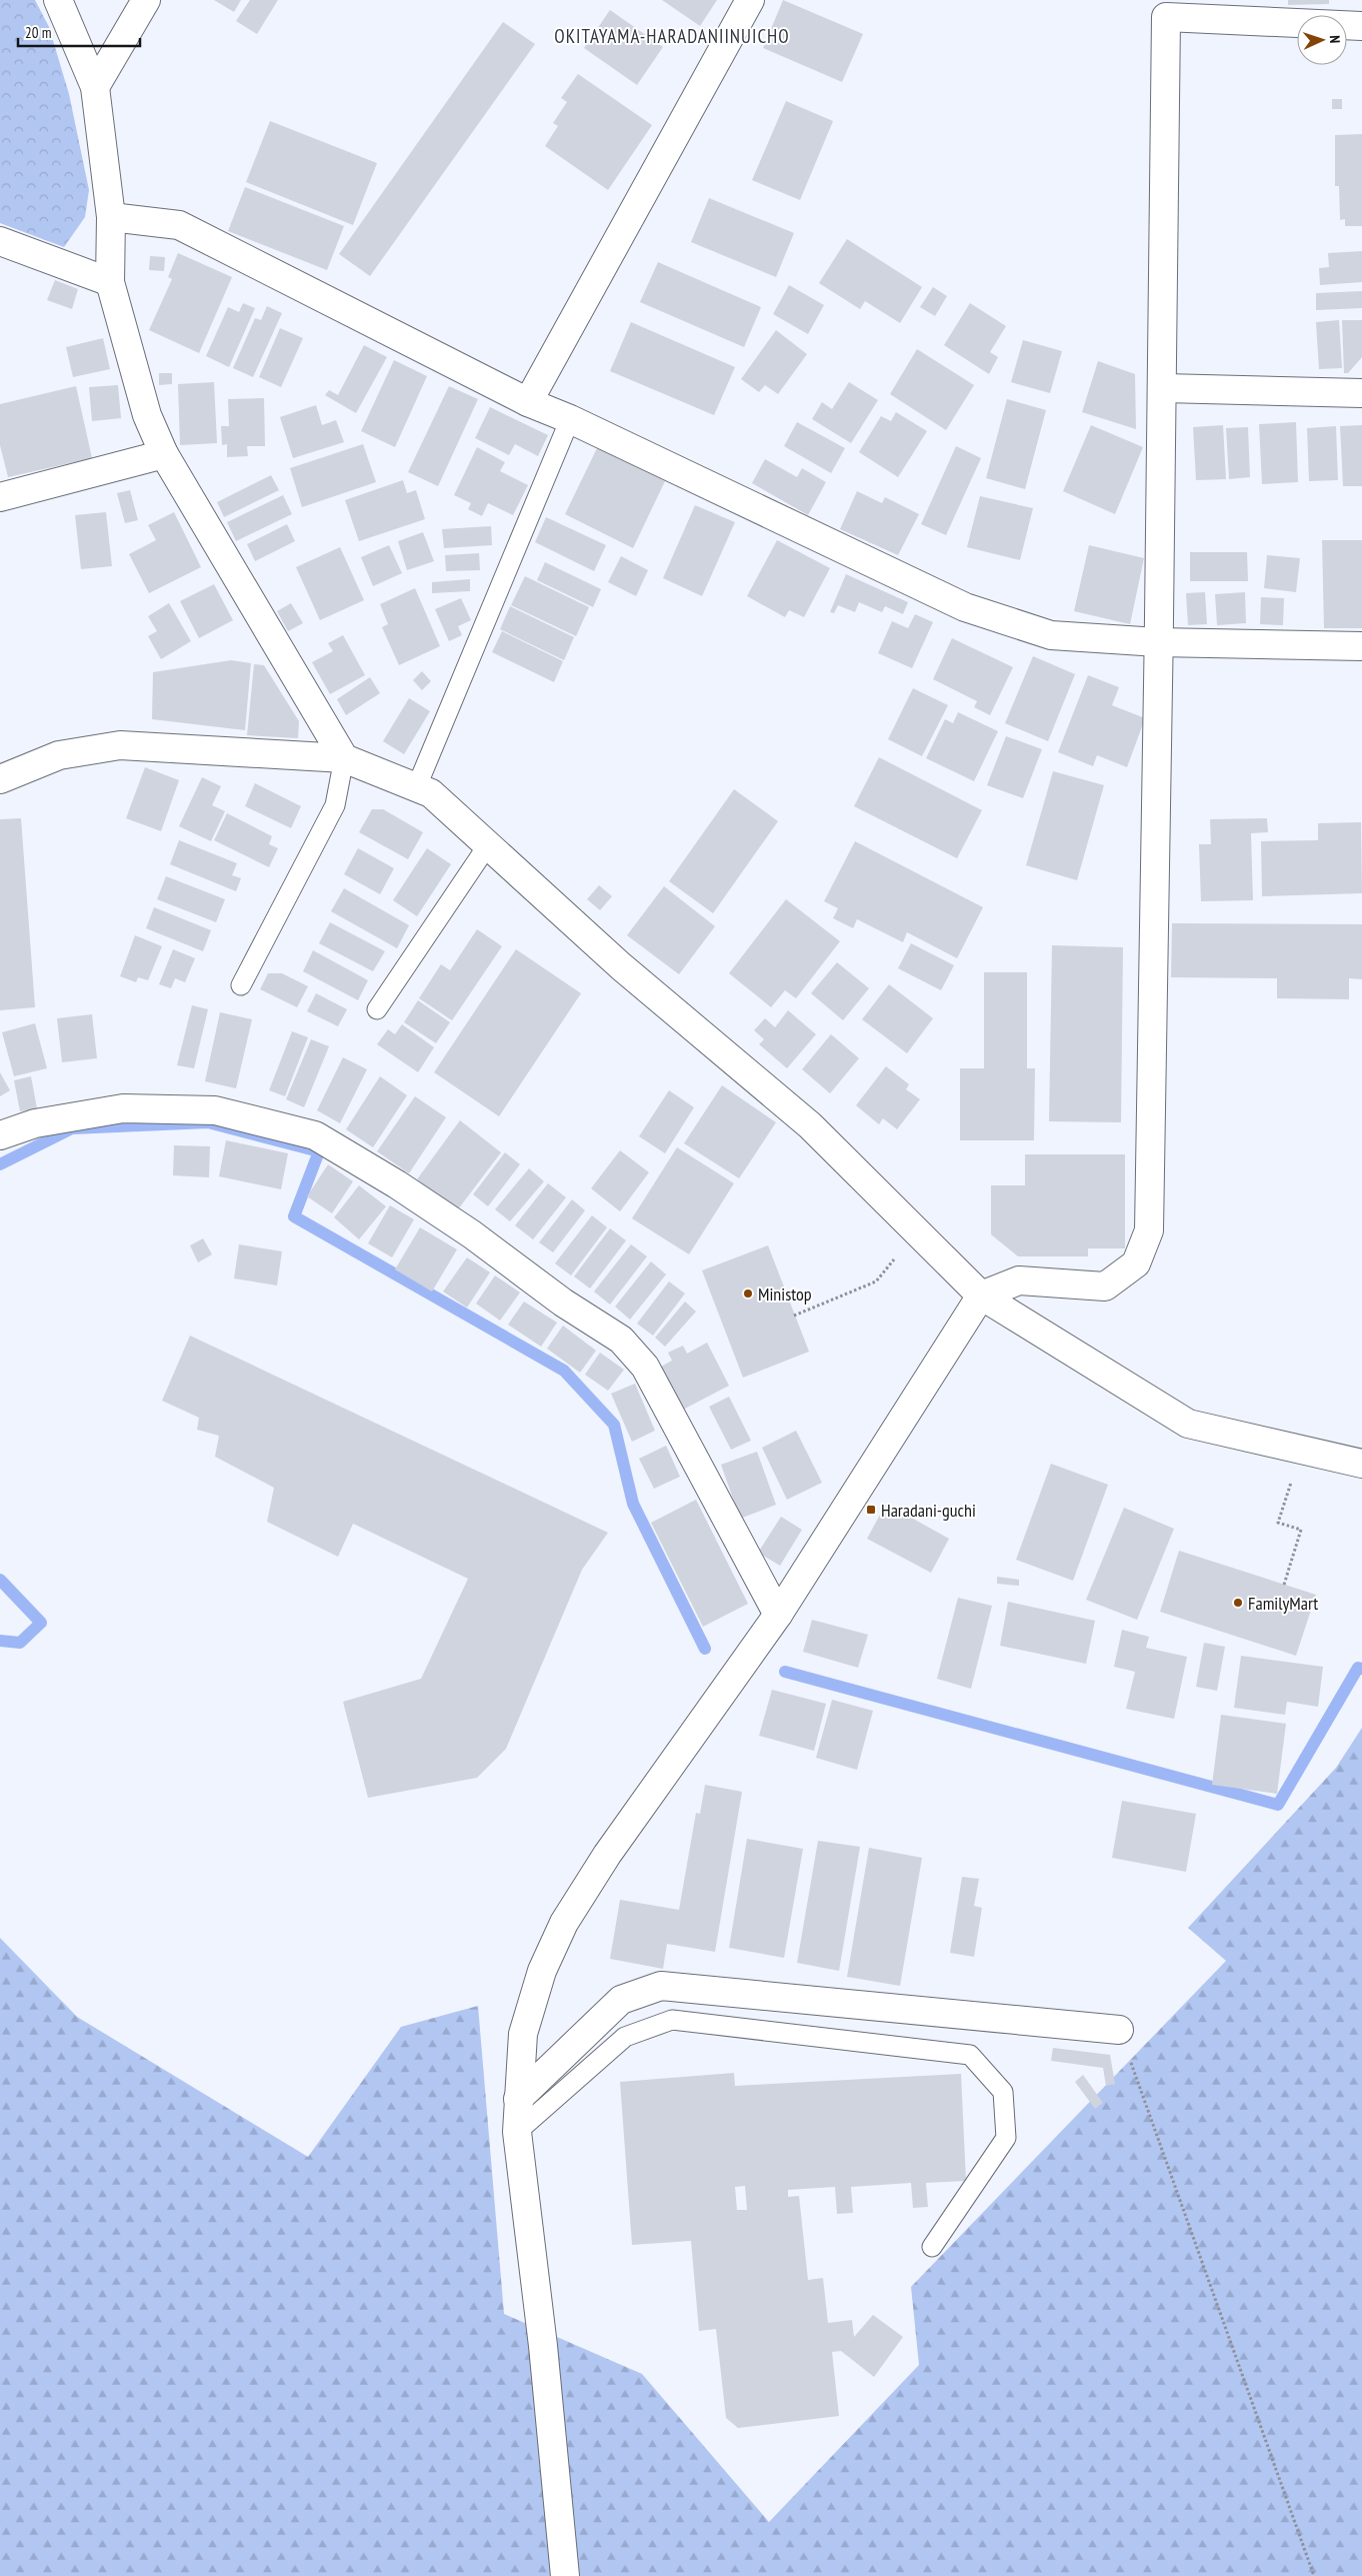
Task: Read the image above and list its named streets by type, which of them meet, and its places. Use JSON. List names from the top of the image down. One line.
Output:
{"districts":["OKITAYAMA-HARADANIINUICHO"],"places":{"other":["Ministop","FamilyMart"],"transit":["Haradani-guchi"]},"scale_bar":"20 m","north":"right"}
